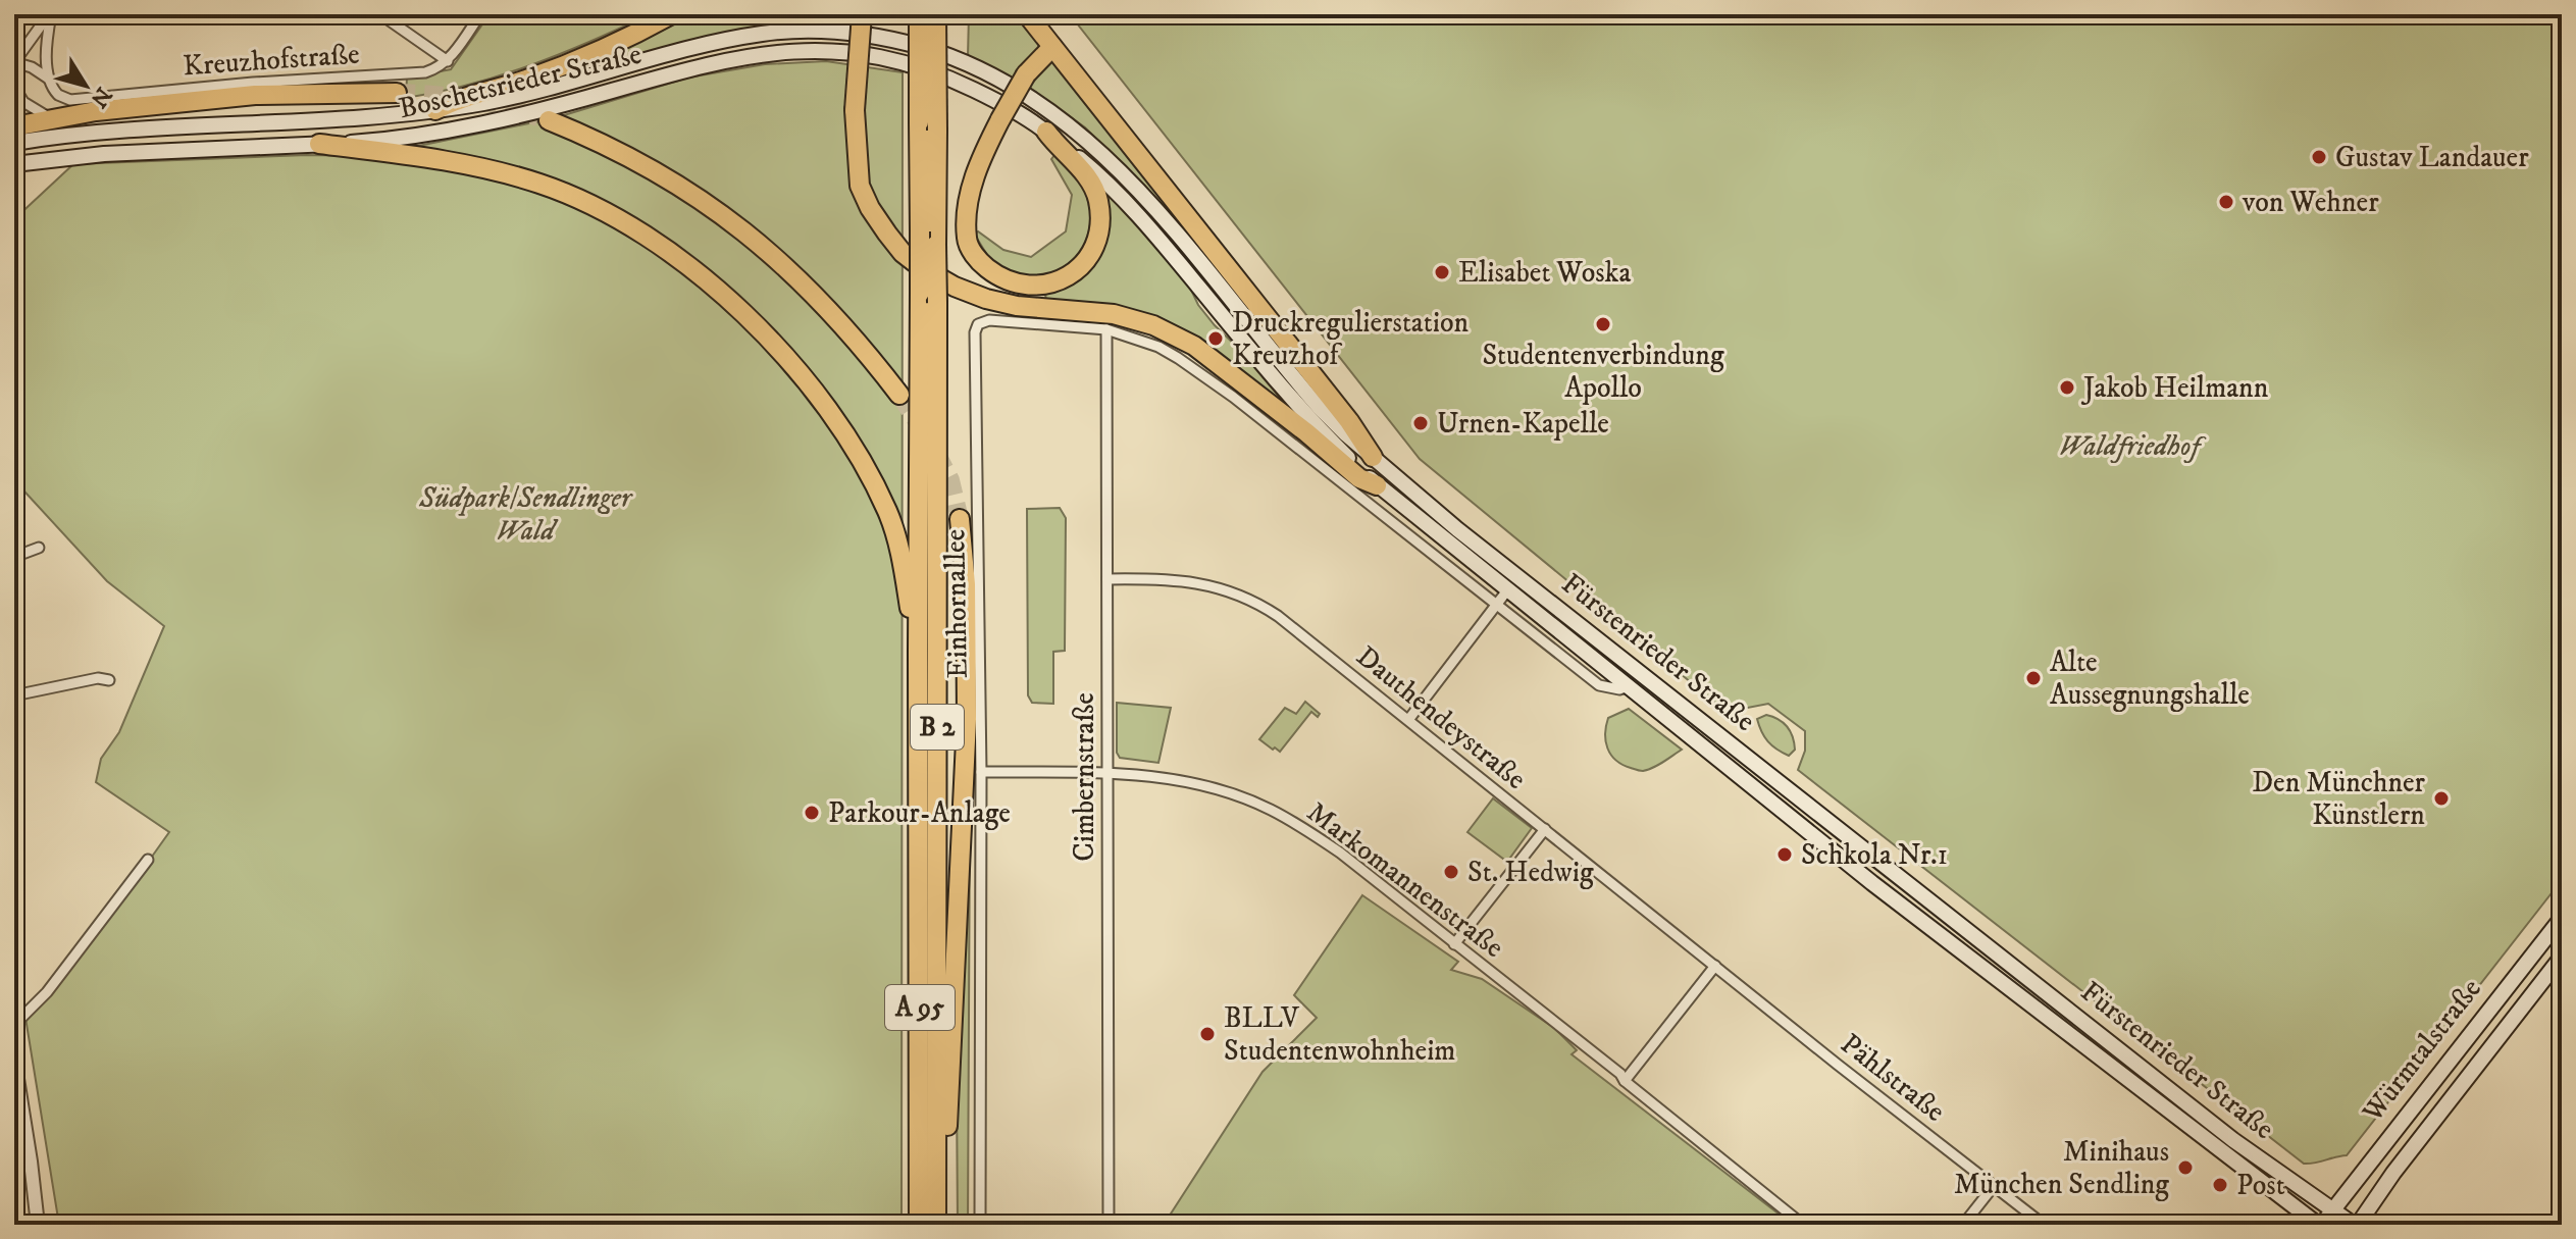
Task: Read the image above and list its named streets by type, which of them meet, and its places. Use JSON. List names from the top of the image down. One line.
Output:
{"streets":{"highway":["B 2","A 95"],"main road":["Boschetsrieder Straße","Fürstenrieder Straße","Würmtalstraße"],"street":["Kreuzhofstraße","Einhornallee","Dauthendeystraße","Cimbernstraße","Markomannenstraße","Pählstraße"]},"crossings":[["Boschetsrieder Straße","Fürstenrieder Straße"],["Einhornallee","Fürstenrieder Straße"],["Einhornallee","Markomannenstraße"],["Fürstenrieder Straße","Cimbernstraße"],["Fürstenrieder Straße","Würmtalstraße"],["Dauthendeystraße","Cimbernstraße"],["Dauthendeystraße","Pählstraße"],["Cimbernstraße","Markomannenstraße"]],"parks":["Waldfriedhof","Südpark/Sendlinger Wald"],"places":["Gustav Landauer","von Wehner","Elisabet Woska","Studentenverbindung Apollo","Druckregulierstation Kreuzhof","Jakob Heilmann","Urnen-Kapelle","Alte Aussegnungshalle","Den Münchner Künstlern","Parkour-Anlage","Schkola Nr.1","St. Hedwig","BLLV Studentenwohnheim","Minihaus München Sendling","Post"],"north":"bottom right"}
